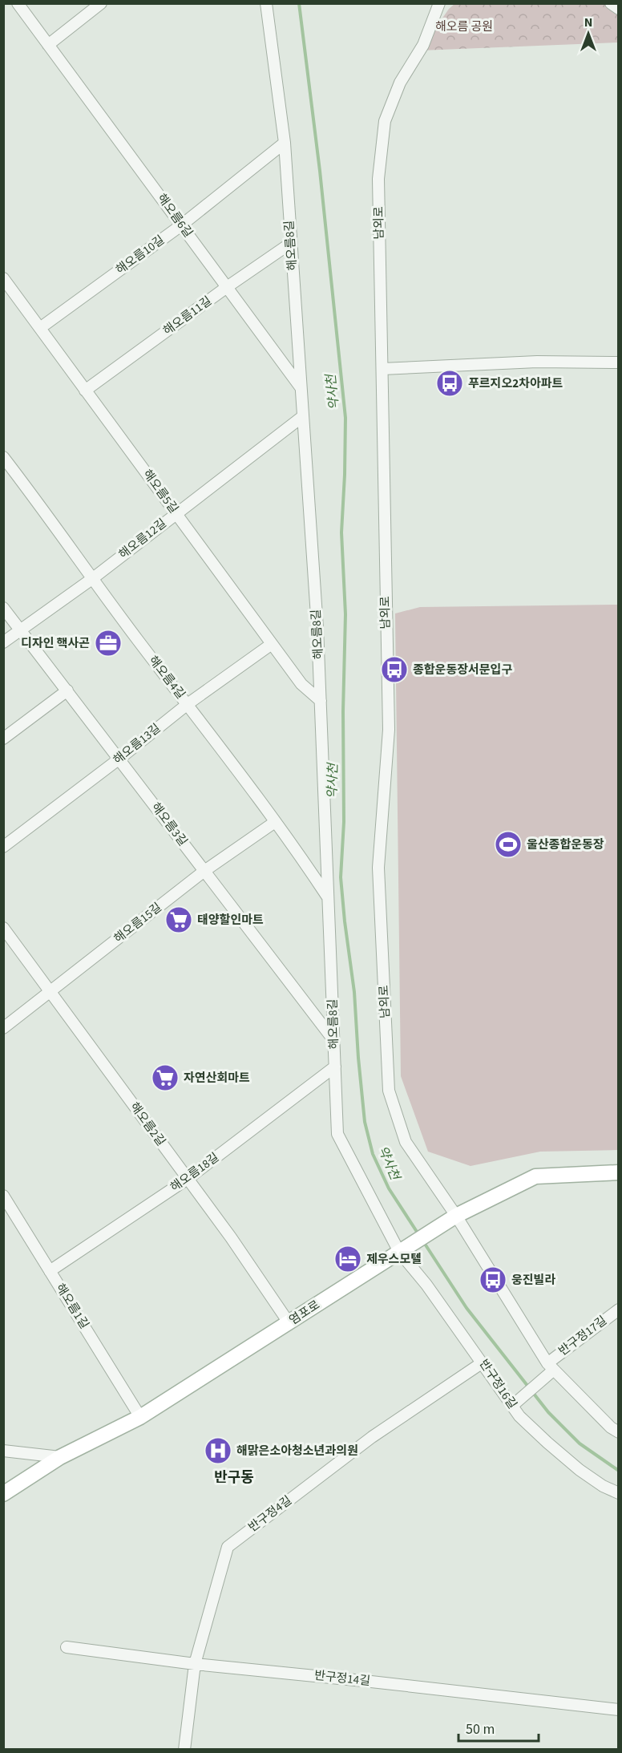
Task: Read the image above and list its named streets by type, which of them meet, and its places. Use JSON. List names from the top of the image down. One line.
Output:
{"streets":{"main road":["염포로"],"street":["해오름6길","남외로","해오름8길","해오름10길","해오름11길","해오름5길","해오름12길","해오름4길","해오름13길","해오름3길","해오름15길","해오름2길","해오름18길","해오름1길","반구정17길","반구정16길","반구정4길","반구정14길"]},"crossings":[["해오름6길","해오름8길"],["해오름6길","해오름10길"],["해오름6길","해오름11길"],["남외로","염포로"],["해오름8길","해오름10길"],["해오름8길","해오름11길"],["해오름8길","해오름5길"],["해오름8길","해오름12길"],["해오름8길","해오름4길"],["해오름8길","해오름3길"],["해오름8길","해오름18길"],["해오름8길","염포로"],["해오름8길","반구정16길"],["해오름10길","해오름5길"],["해오름11길","해오름5길"],["해오름5길","해오름12길"],["해오름5길","해오름13길"],["해오름12길","해오름4길"],["해오름12길","해오름3길"],["해오름4길","해오름13길"],["해오름4길","해오름15길"],["해오름13길","해오름3길"],["해오름3길","해오름15길"],["해오름15길","해오름2길"],["해오름2길","해오름18길"],["해오름2길","염포로"],["해오름18길","해오름1길"],["해오름1길","염포로"],["염포로","반구정16길"],["반구정17길","반구정16길"],["반구정16길","반구정4길"],["반구정4길","반구정14길"]],"districts":["반구동"],"water":["약사천"],"parks":["해오름 공원"],"places":{"bus stop":["푸르지오2차아파트","종합운동장서문입구","웅진빌라"],"office":["디자인 핵사곤"],"sports":["울산종합운동장"],"supermarket":["태양할인마트","자연산회마트"],"hotel":["제우스모텔"],"hospital":["해맑은소아청소년과의원"]},"scale_bar":"50 m","north":"top"}
